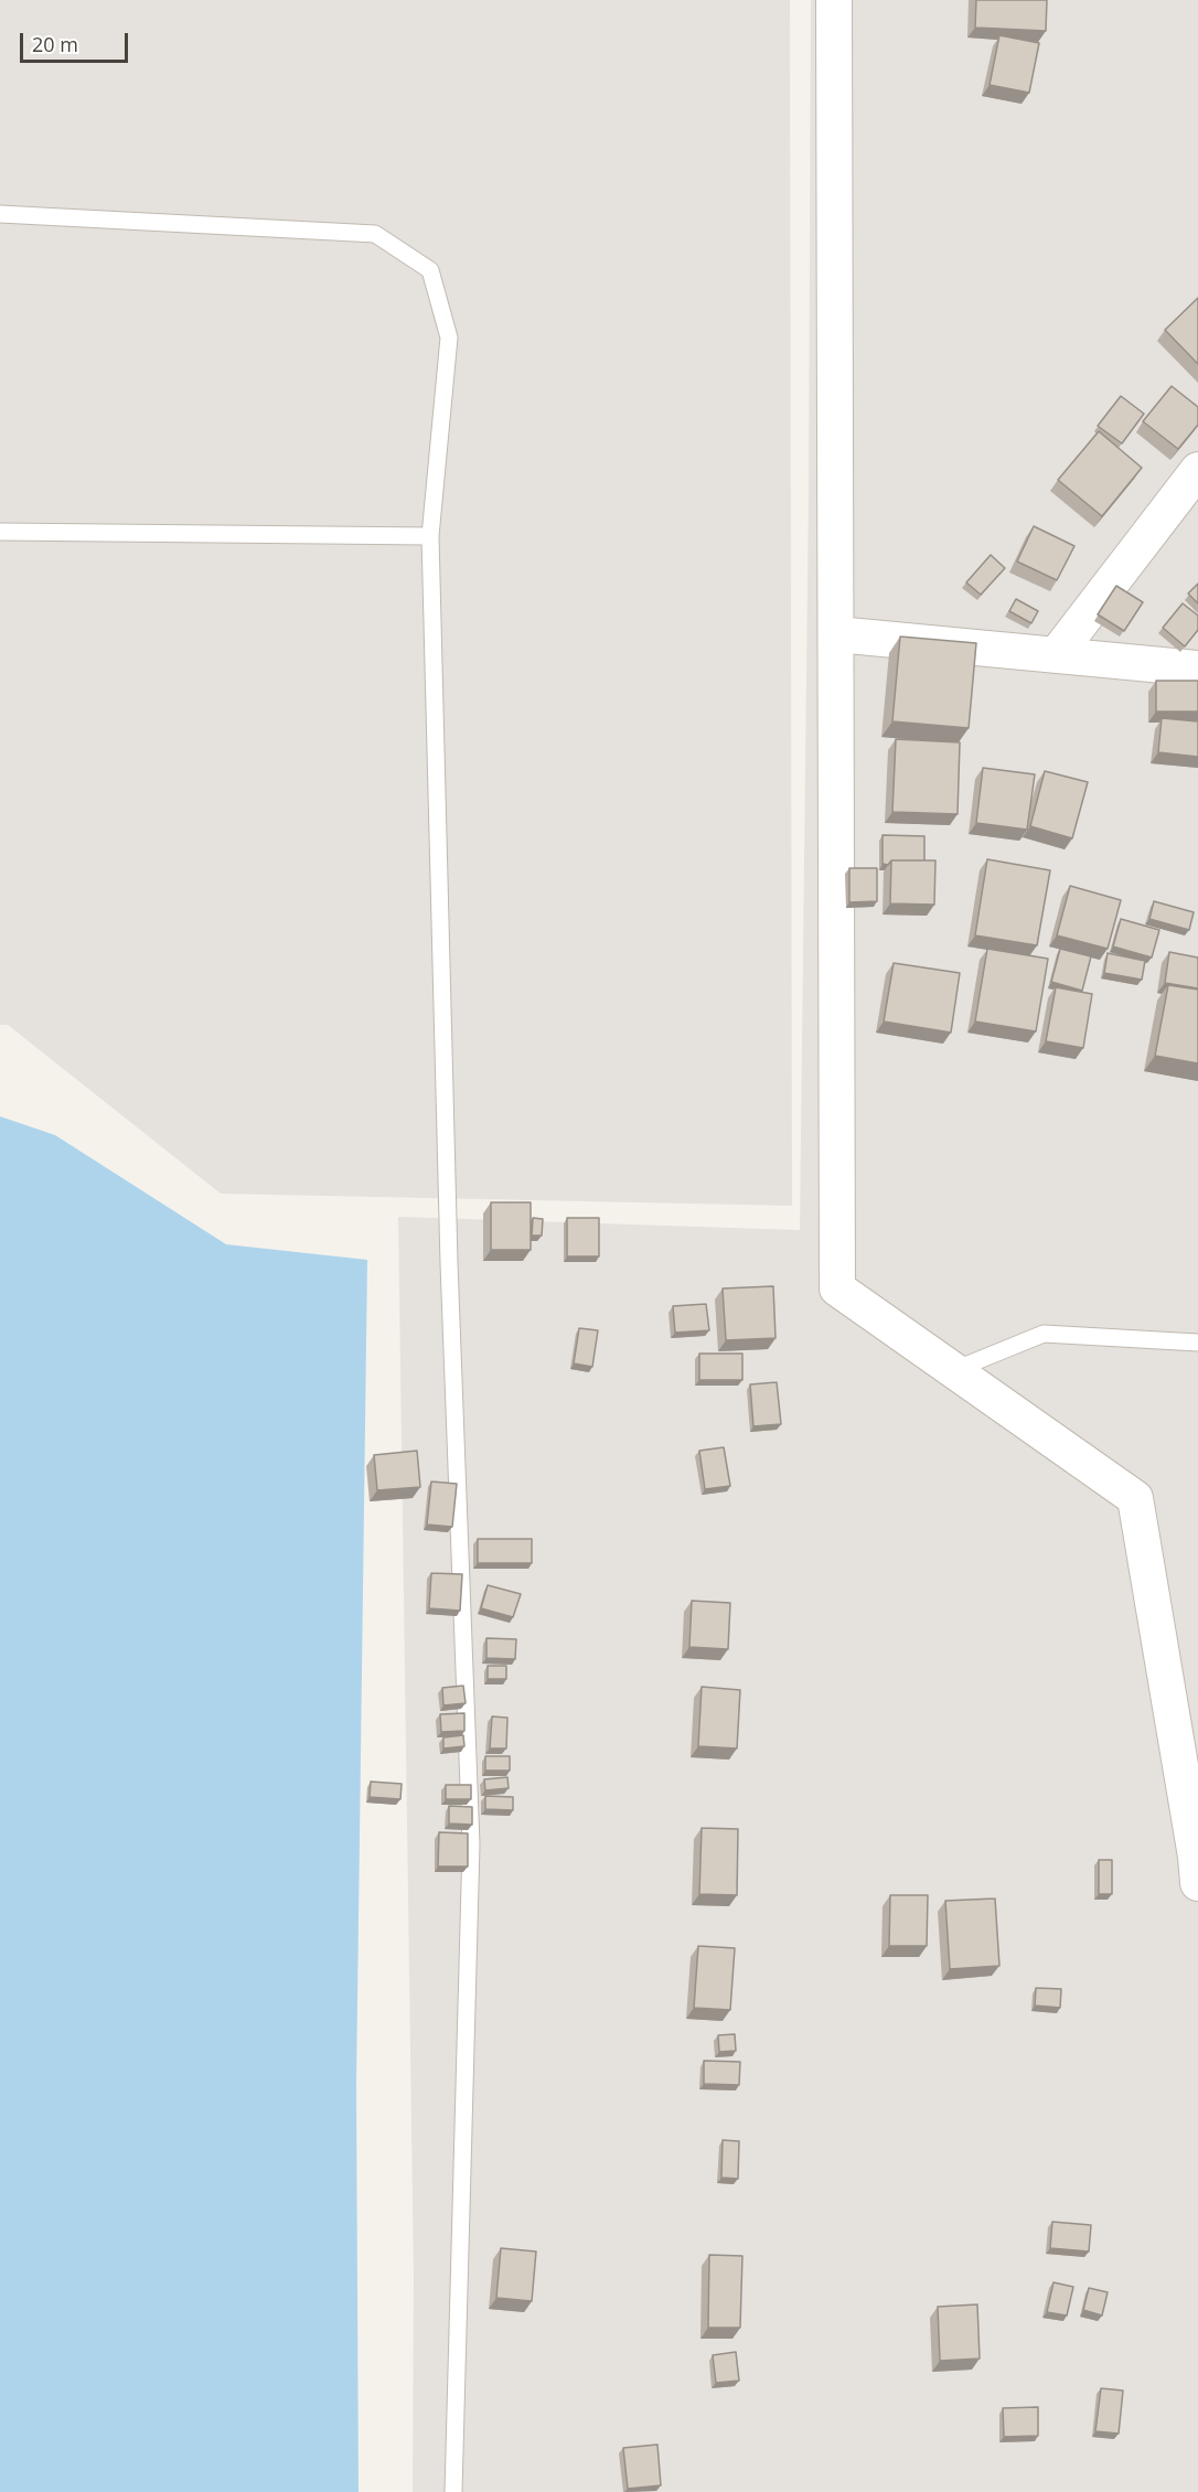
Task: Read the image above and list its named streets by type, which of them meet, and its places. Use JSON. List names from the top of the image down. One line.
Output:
{"scale_bar":"20 m"}
